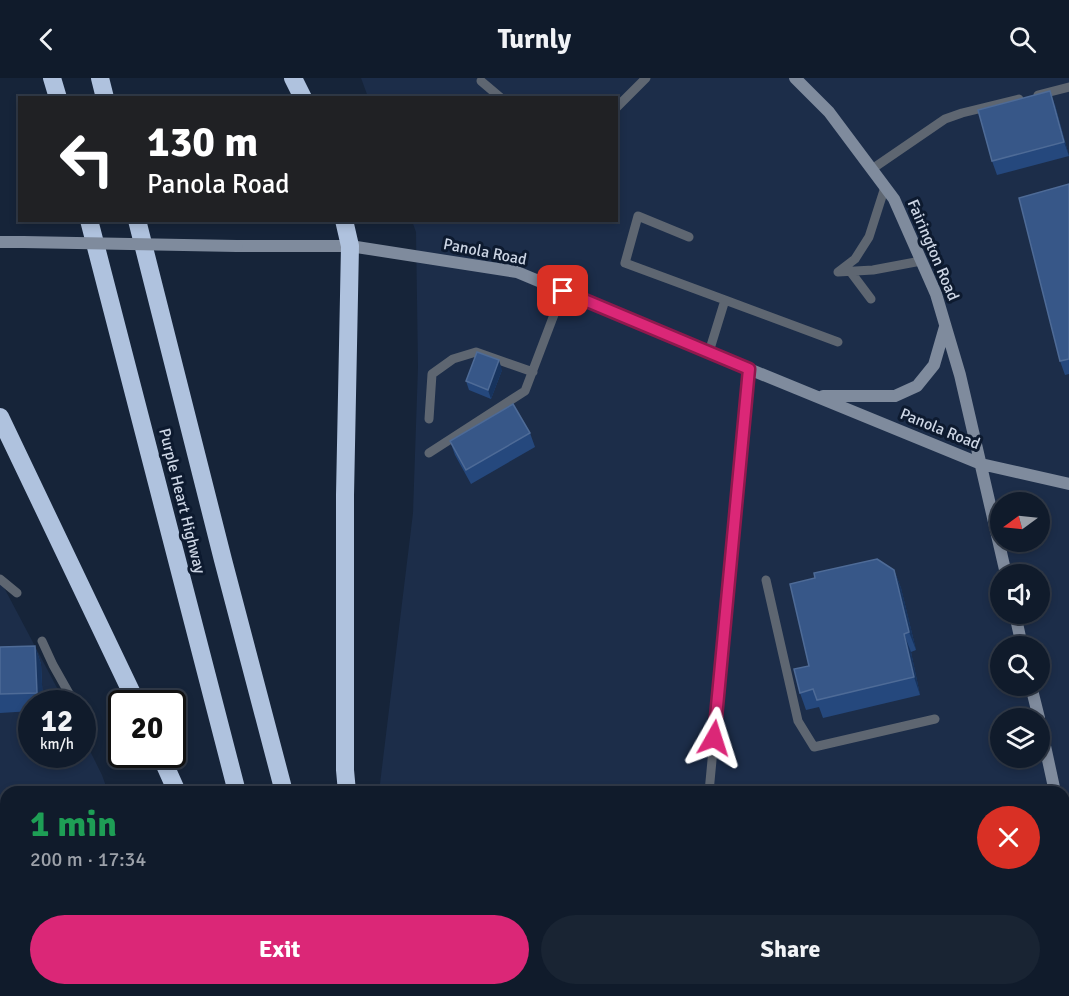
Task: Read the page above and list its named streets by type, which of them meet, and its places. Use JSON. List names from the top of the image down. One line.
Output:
{"streets":{"highway":["Purple Heart Highway"],"main road":["Fairington Road","Panola Road"]},"crossings":[["Fairington Road","Panola Road"]],"north":"left","page":{"header":"Turnly","turn":["130 m","Panola Road"],"speed":"12 km/h","limit":"20","heading":["1 min","200 m · 17:34"],"buttons":["Exit","Share"]}}
